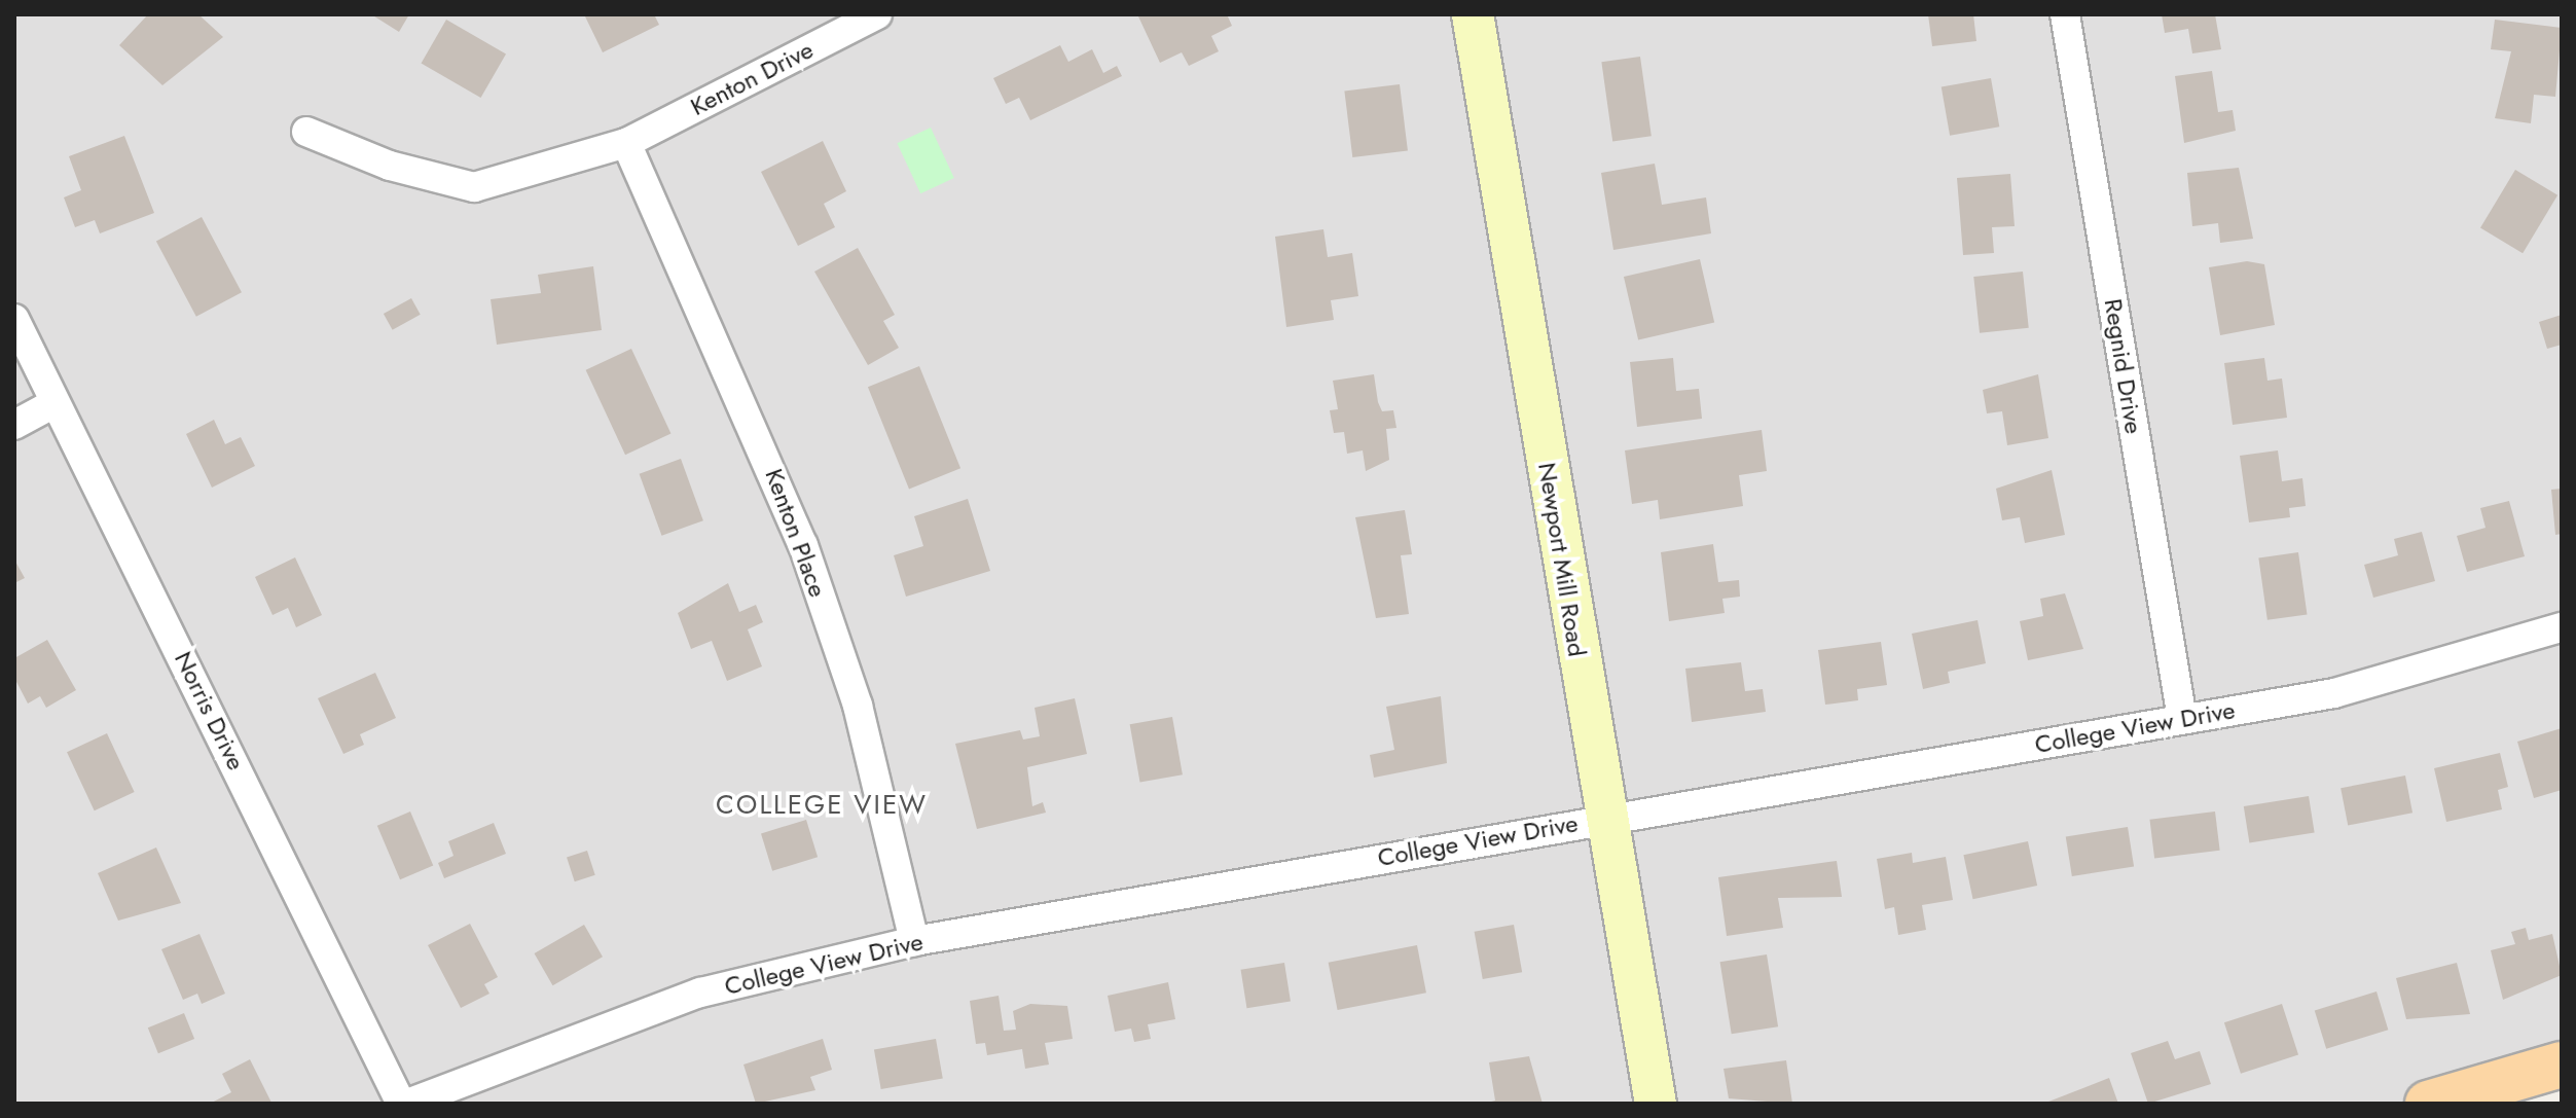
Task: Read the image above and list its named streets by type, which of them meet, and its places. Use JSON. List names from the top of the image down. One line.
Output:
{"streets":{"street":["Kenton Drive","Regnid Drive","Kenton Place","Newport Mill Road","Norris Drive","College View Drive"]},"crossings":[["Kenton Drive","Kenton Place"],["Regnid Drive","College View Drive"],["Kenton Place","College View Drive"],["Newport Mill Road","College View Drive"],["Norris Drive","College View Drive"]],"districts":["COLLEGE VIEW"]}
